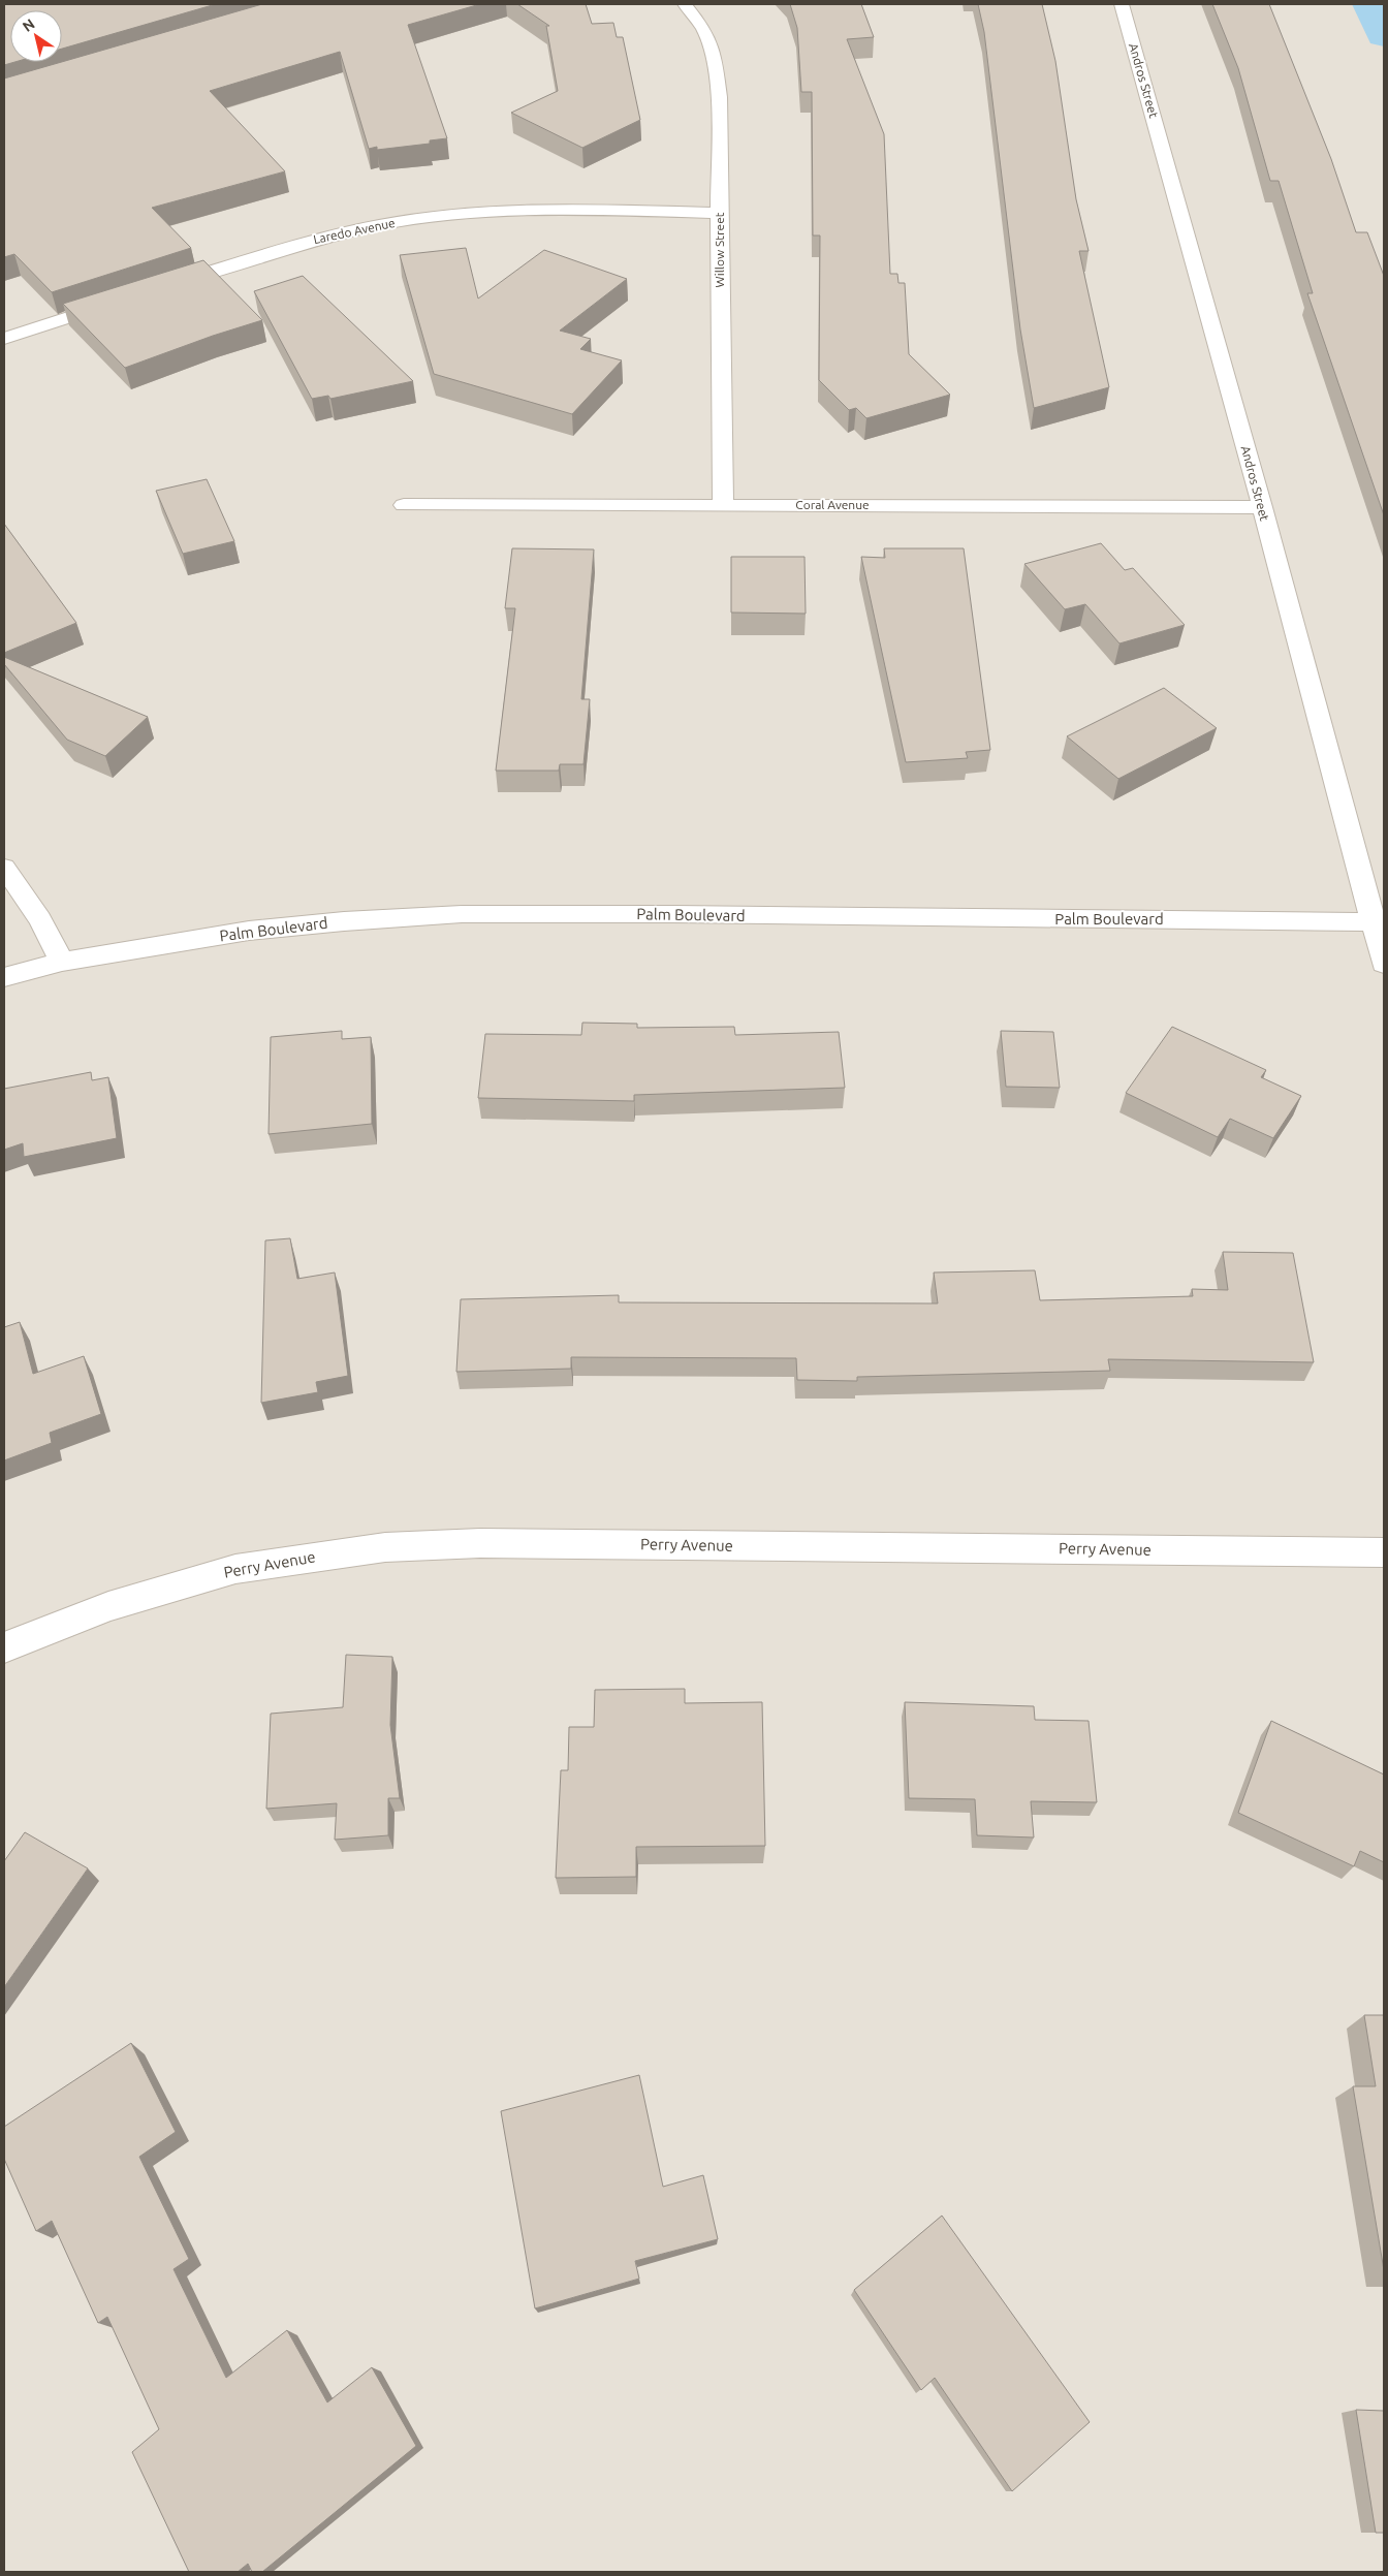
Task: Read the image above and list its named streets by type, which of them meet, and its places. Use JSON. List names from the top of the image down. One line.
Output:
{"streets":{"street":["Andros Street","Laredo Avenue","Willow Street","Coral Avenue","Palm Boulevard","Perry Avenue"]},"crossings":[["Andros Street","Coral Avenue"],["Andros Street","Palm Boulevard"],["Laredo Avenue","Willow Street"],["Willow Street","Coral Avenue"]],"north":"top left"}
